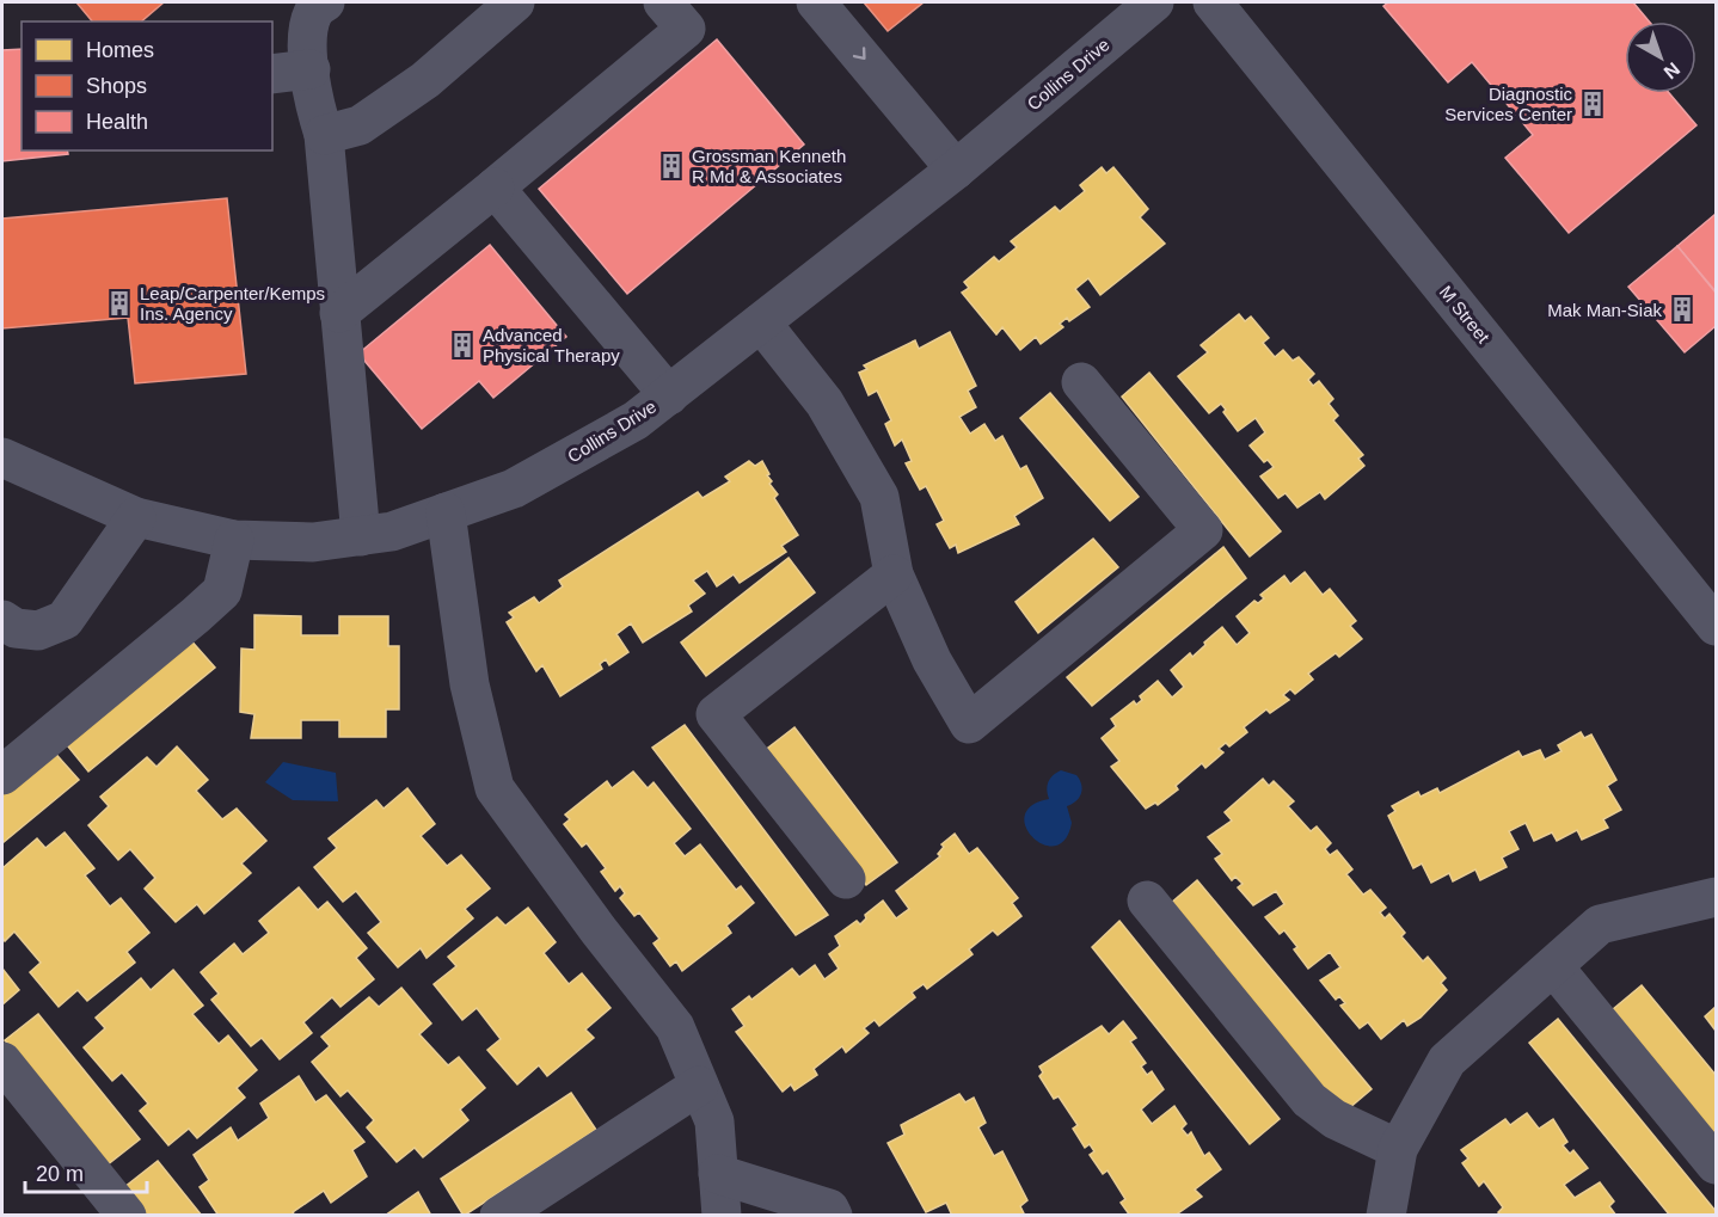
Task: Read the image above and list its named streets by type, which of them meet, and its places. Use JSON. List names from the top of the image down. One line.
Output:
{"streets":{"street":["Collins Drive","M Street"]},"places":{"building":["Diagnostic Services Center","Grossman Kenneth R Md & Associates","Leap/Carpenter/Kemps Ins. Agency","Mak Man-Siak","Advanced Physical Therapy"]},"legend":["Homes","Shops","Health"],"scale_bar":"20 m","north":"bottom right"}
